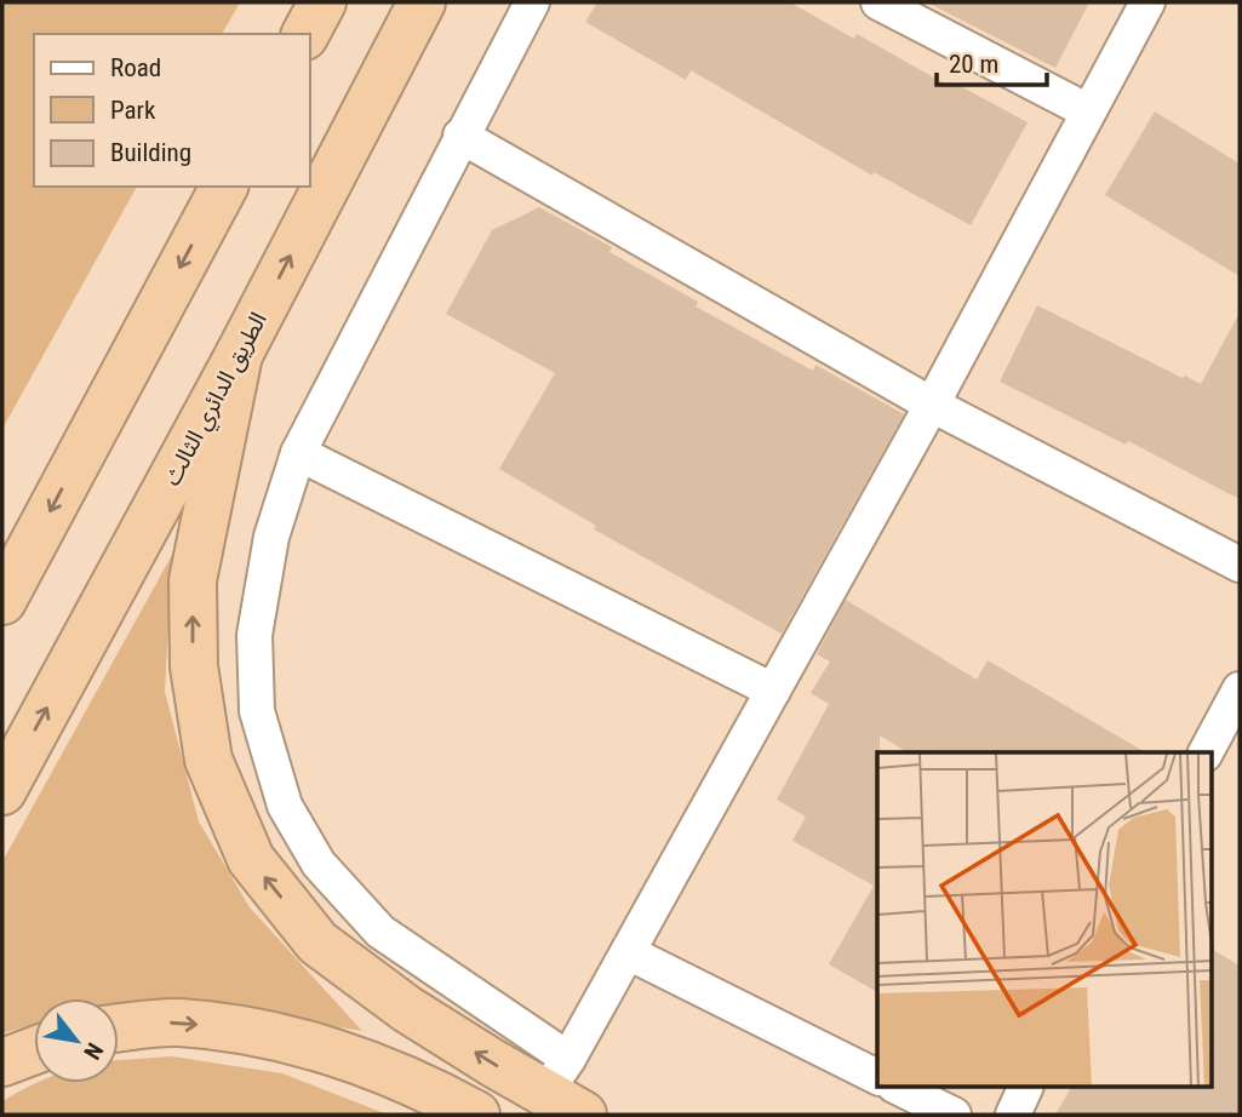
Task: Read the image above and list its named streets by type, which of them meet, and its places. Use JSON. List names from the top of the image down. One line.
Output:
{"streets":{"highway":["الطريق الدائري الثالث"]},"legend":["Road","Park","Building"],"scale_bar":"20 m","north":"bottom right"}
